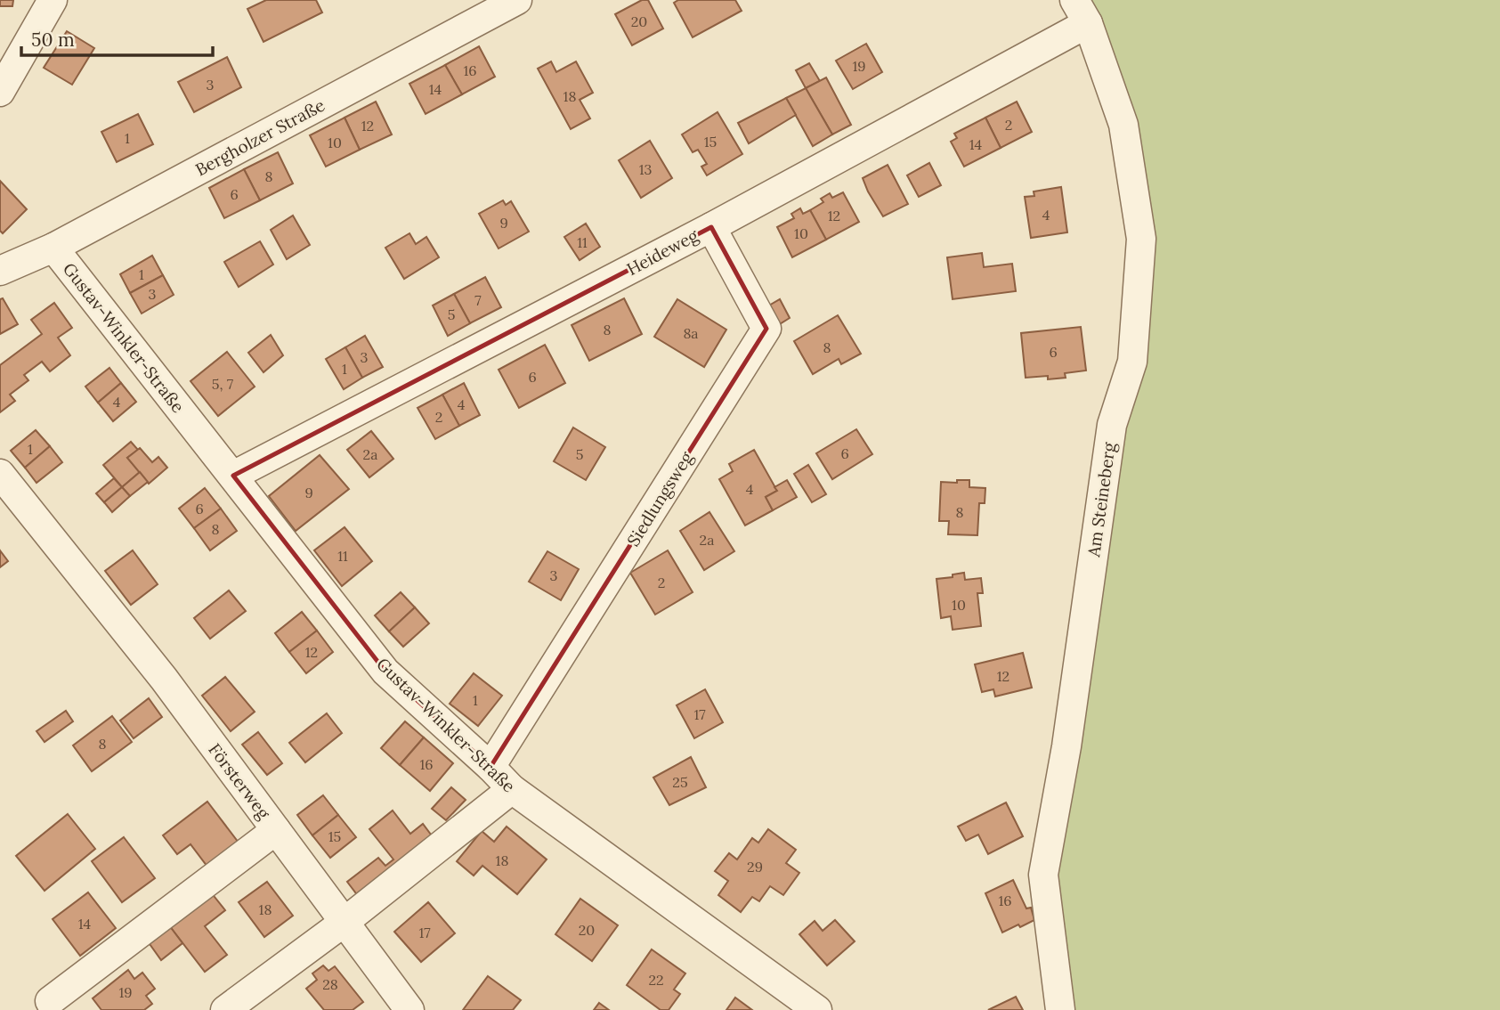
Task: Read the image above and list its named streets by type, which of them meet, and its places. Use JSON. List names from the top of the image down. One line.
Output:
{"streets":{"street":["Bergholzer Straße","Heideweg","Gustav-Winkler-Straße","Siedlungsweg","Am Steineberg","Försterweg"]},"crossings":[["Bergholzer Straße","Gustav-Winkler-Straße"],["Heideweg","Gustav-Winkler-Straße"],["Heideweg","Siedlungsweg"],["Heideweg","Am Steineberg"],["Gustav-Winkler-Straße","Siedlungsweg"]],"house_numbers":["20","19","16","3","14","18","2","12","1","15","10","14","13","8","6","4","12","9","10","11","1","3","7","5","8","8a","8","6","3","1","6","5, 7","4","4","2","1","6","2a","5","4","9","6","8","8","2a","11","3","2","10","12","12","1","17","8","16","25","15","18","29","16","18","14","20","17","22","28","19"],"scale_bar":"50 m"}
